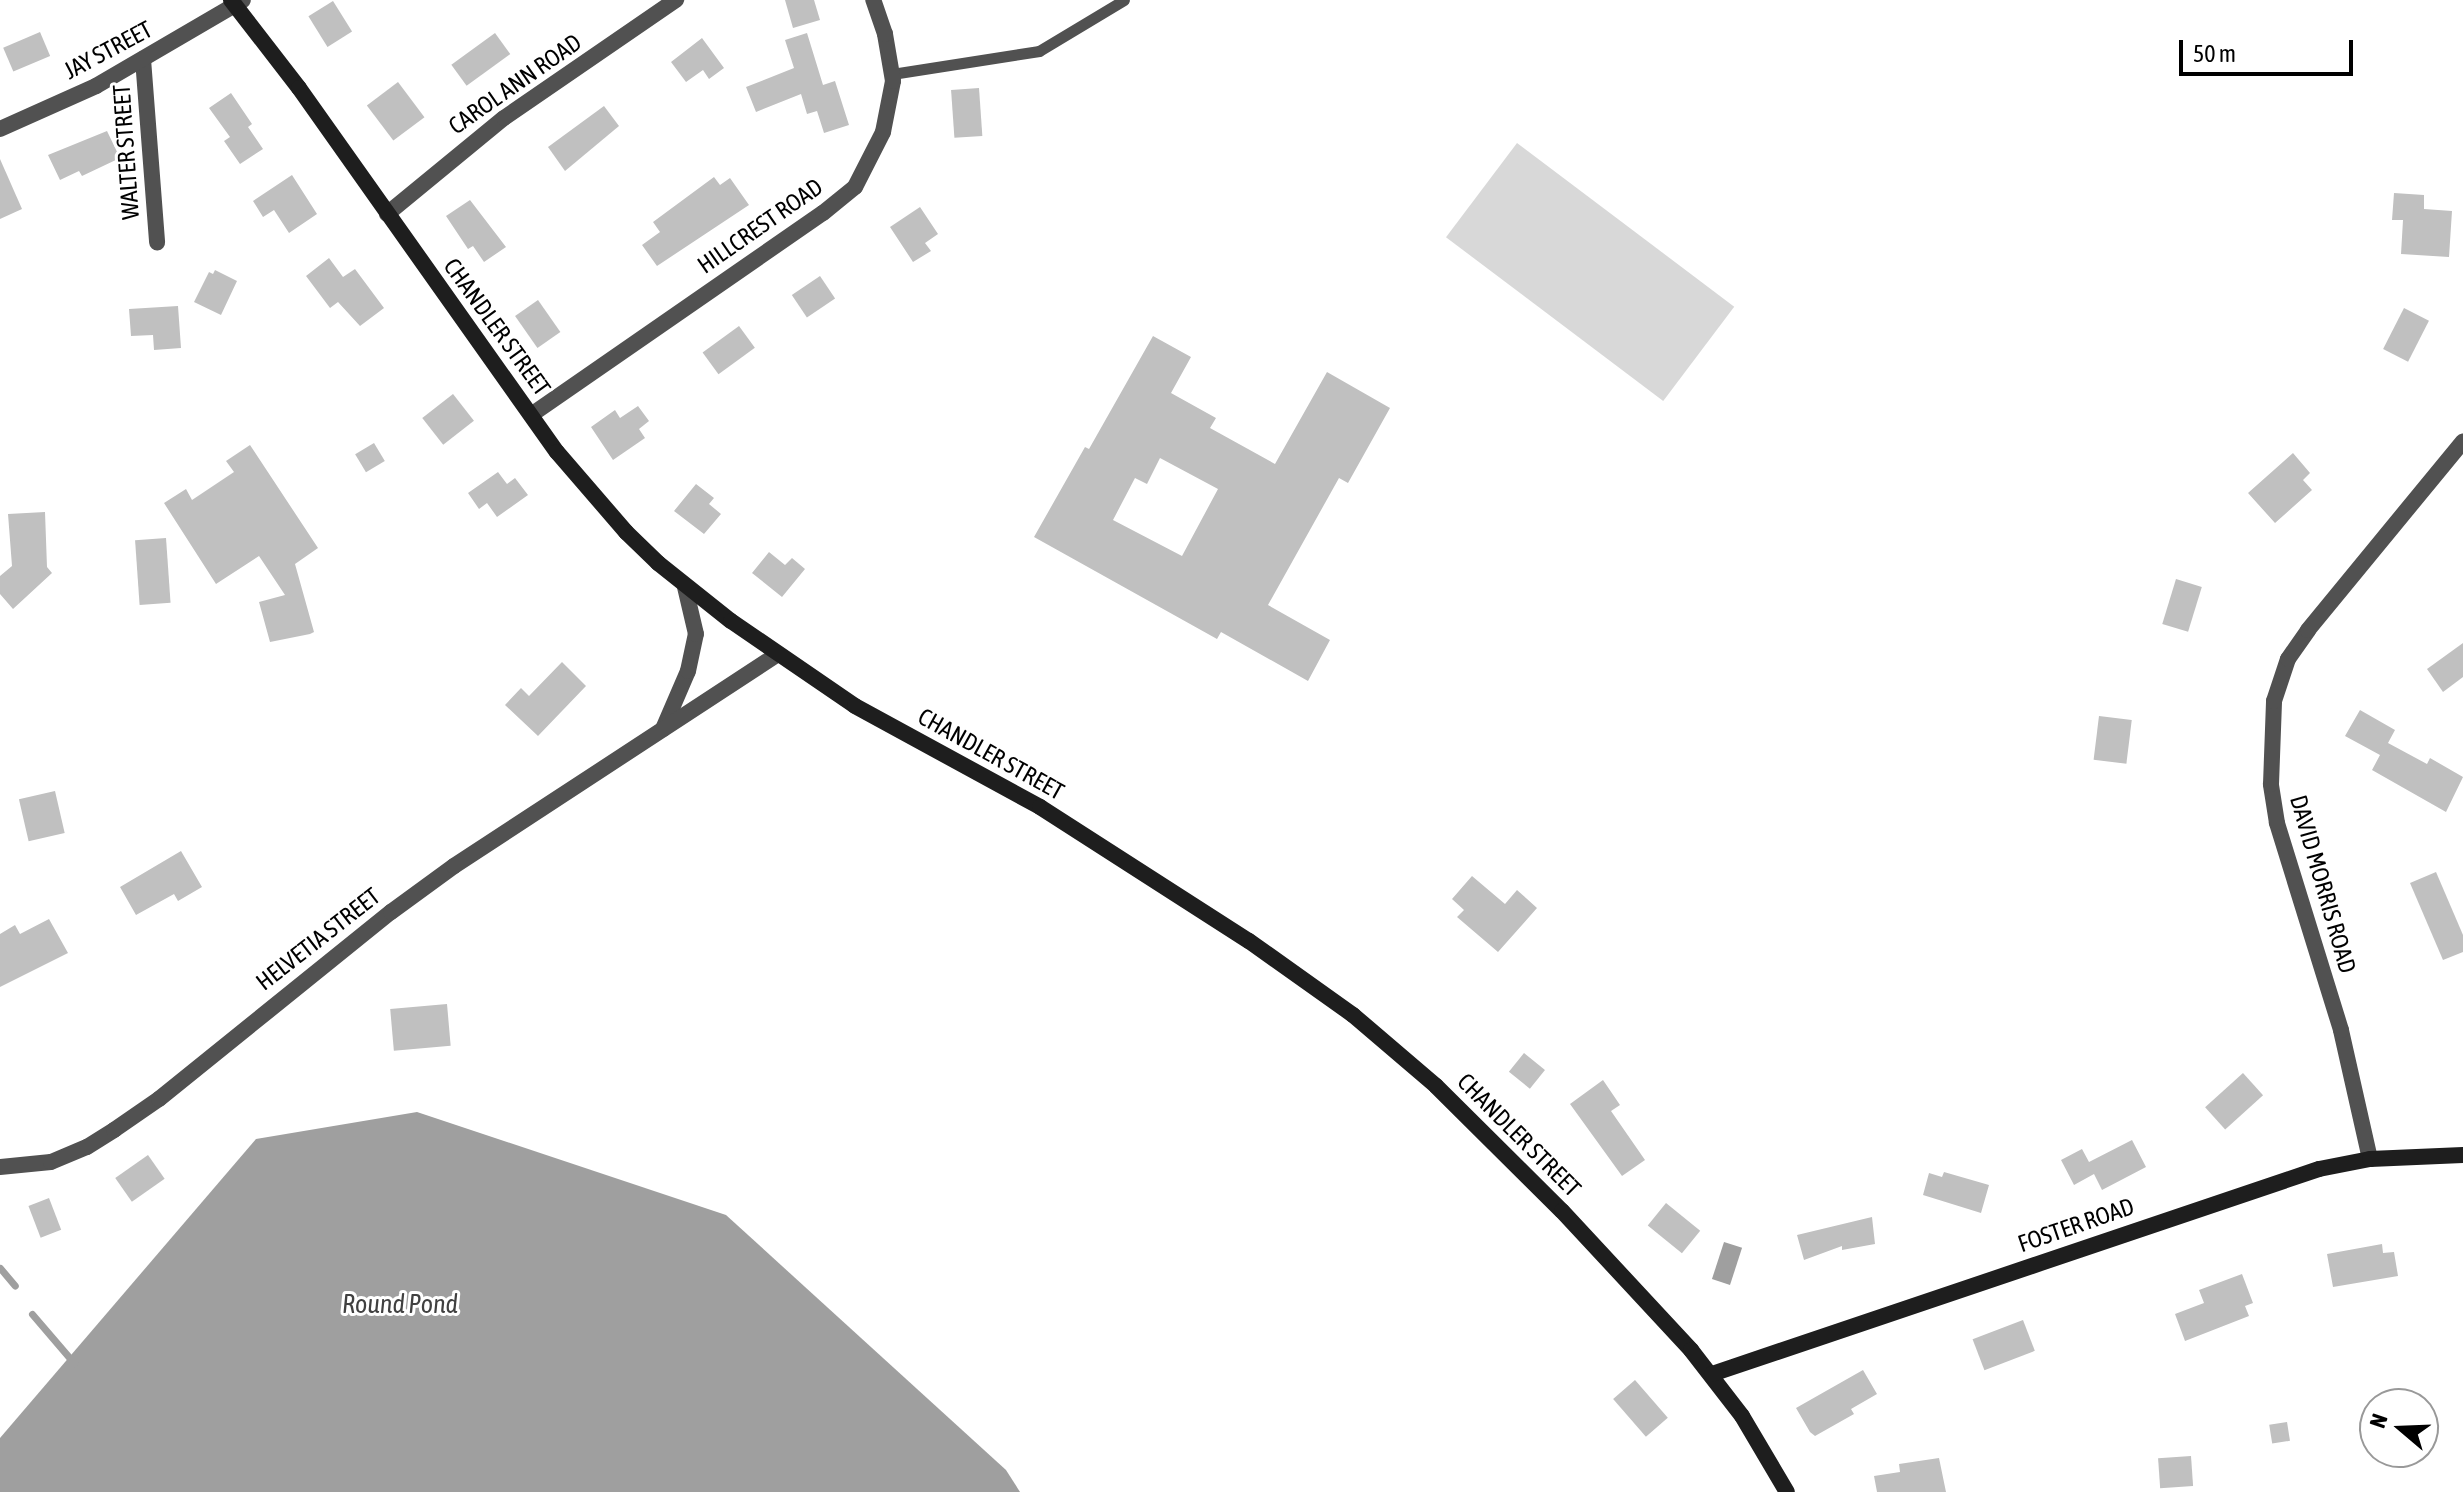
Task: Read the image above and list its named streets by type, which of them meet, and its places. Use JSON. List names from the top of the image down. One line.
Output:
{"streets":{"main road":["CHANDLER STREET","FOSTER ROAD"],"street":["JAY STREET","CAROL ANN ROAD","WALTER STREET","HILLCREST ROAD","DAVID MORRIS ROAD","HELVETIA STREET"]},"crossings":[["JAY STREET","WALTER STREET"],["JAY STREET","CHANDLER STREET"],["CAROL ANN ROAD","CHANDLER STREET"],["HILLCREST ROAD","CHANDLER STREET"],["CHANDLER STREET","HELVETIA STREET"],["CHANDLER STREET","FOSTER ROAD"],["DAVID MORRIS ROAD","FOSTER ROAD"]],"water":["Round Pond"],"scale_bar":"50 m","north":"left"}
